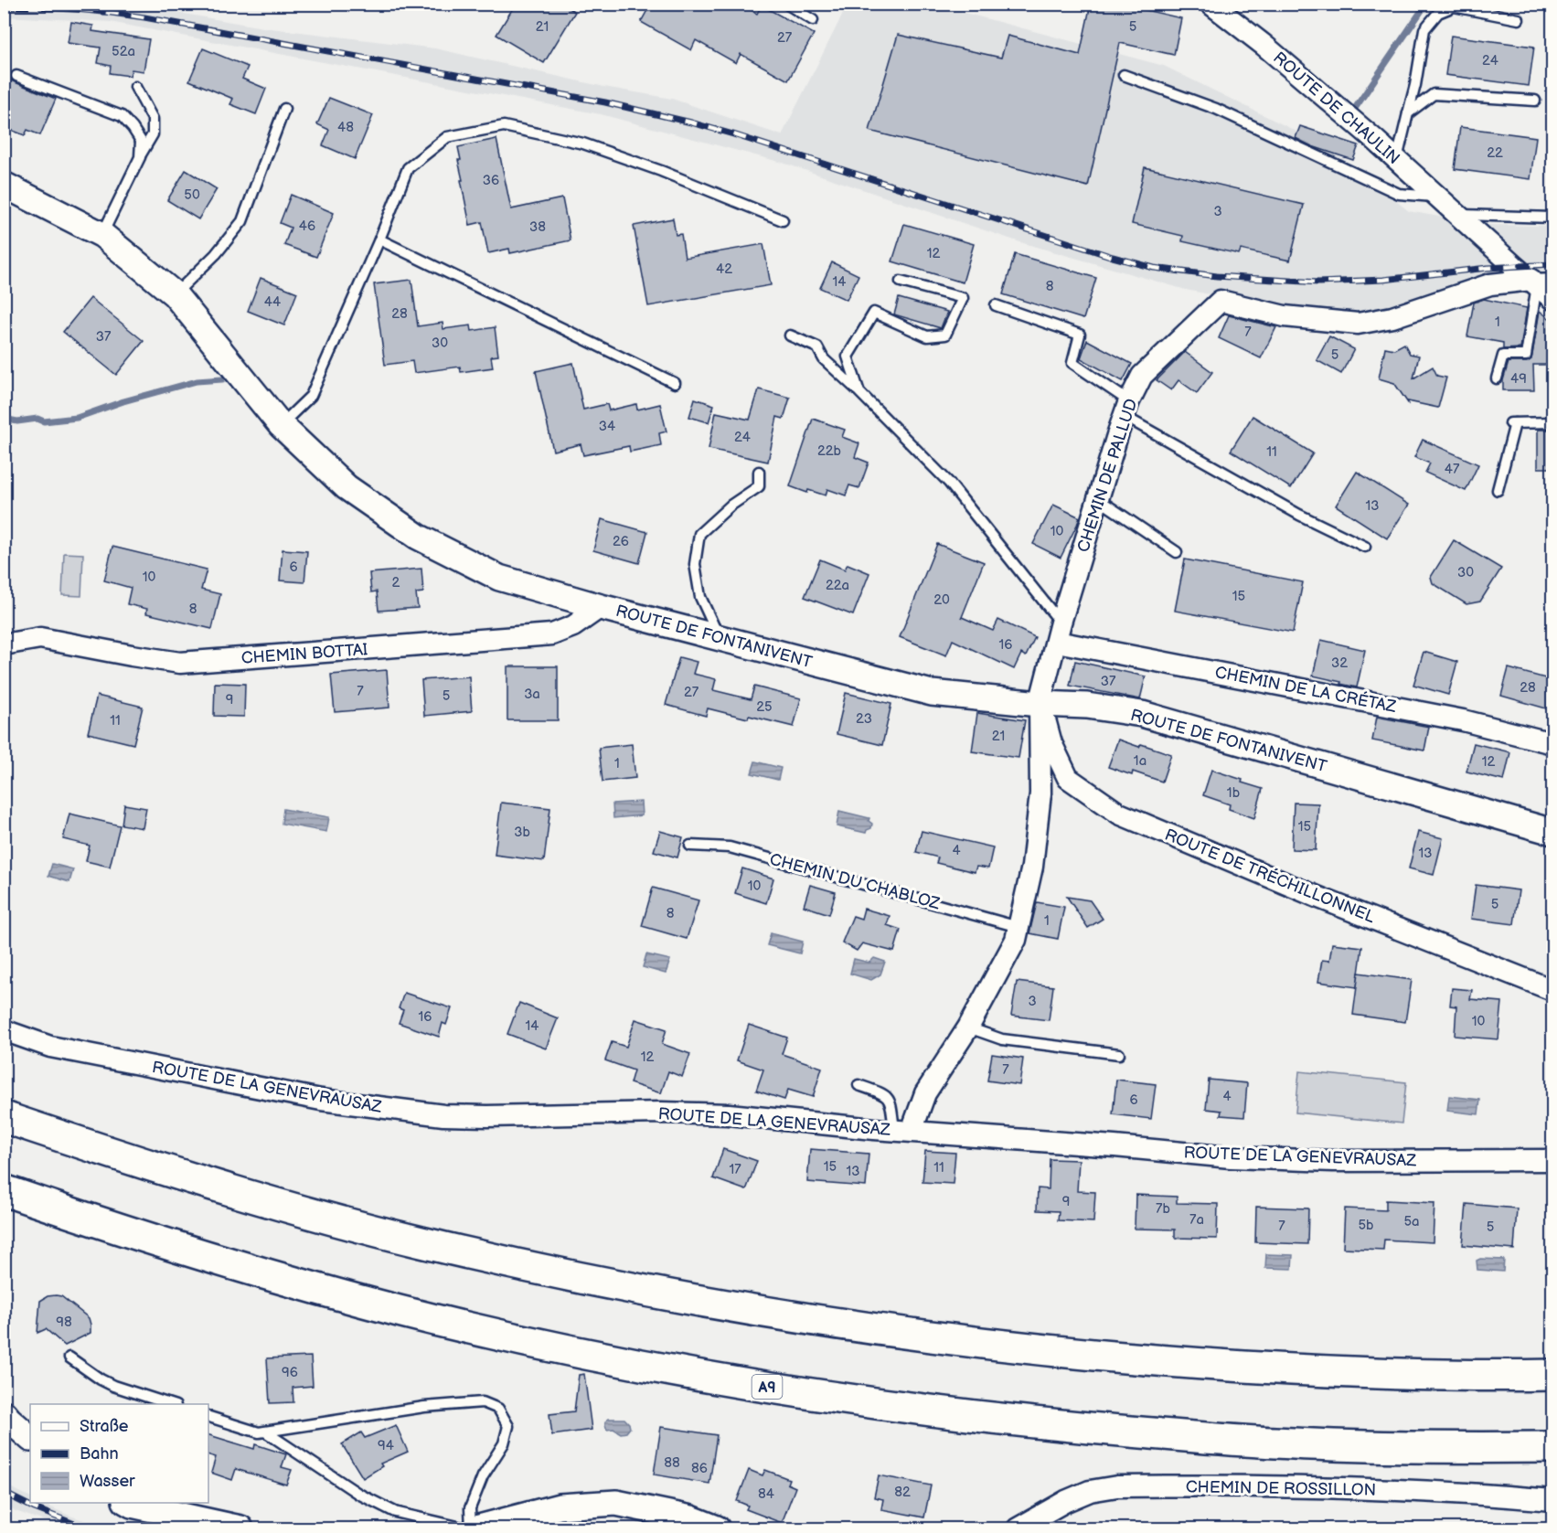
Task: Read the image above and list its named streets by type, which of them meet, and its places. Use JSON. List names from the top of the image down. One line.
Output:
{"streets":{"highway":["A9"],"street":["ROUTE DE CHAULIN","CHEMIN DE PALLUD","ROUTE DE FONTANIVENT","CHEMIN BOTTAI","CHEMIN DE LA CRÉTAZ","ROUTE DE TRÉCHILLONNEL","ROUTE DE LA GENEVRAUSAZ","CHEMIN DE ROSSILLON"],"lane":["CHEMIN DU CHABLOZ"]},"crossings":[["ROUTE DE CHAULIN","CHEMIN DE PALLUD"],["CHEMIN DE PALLUD","ROUTE DE FONTANIVENT"],["CHEMIN DE PALLUD","CHEMIN DE LA CRÉTAZ"],["CHEMIN DE PALLUD","ROUTE DE TRÉCHILLONNEL"],["ROUTE DE FONTANIVENT","CHEMIN BOTTAI"],["ROUTE DE FONTANIVENT","ROUTE DE TRÉCHILLONNEL"]],"house_numbers":["21","5","27","52a","24","48","22","36","50","3","46","38","12","42","14","8","44","28","1","7","37","30","5","49","34","24","22b","11","47","13","10","26","6","30","10","2","22a","15","20","8","16","32","37","28","7","27","3a","5","9","25","23","11","21","1a","12","1","1b","15","3b","4","13","10","5","8","1","3","16","10","14","12","7","4","6","15","11","17","13","9","7b","7a","5a","5b","7","5","98","96","94","88","86","82","84"],"legend":["Straße","Bahn","Wasser"]}
